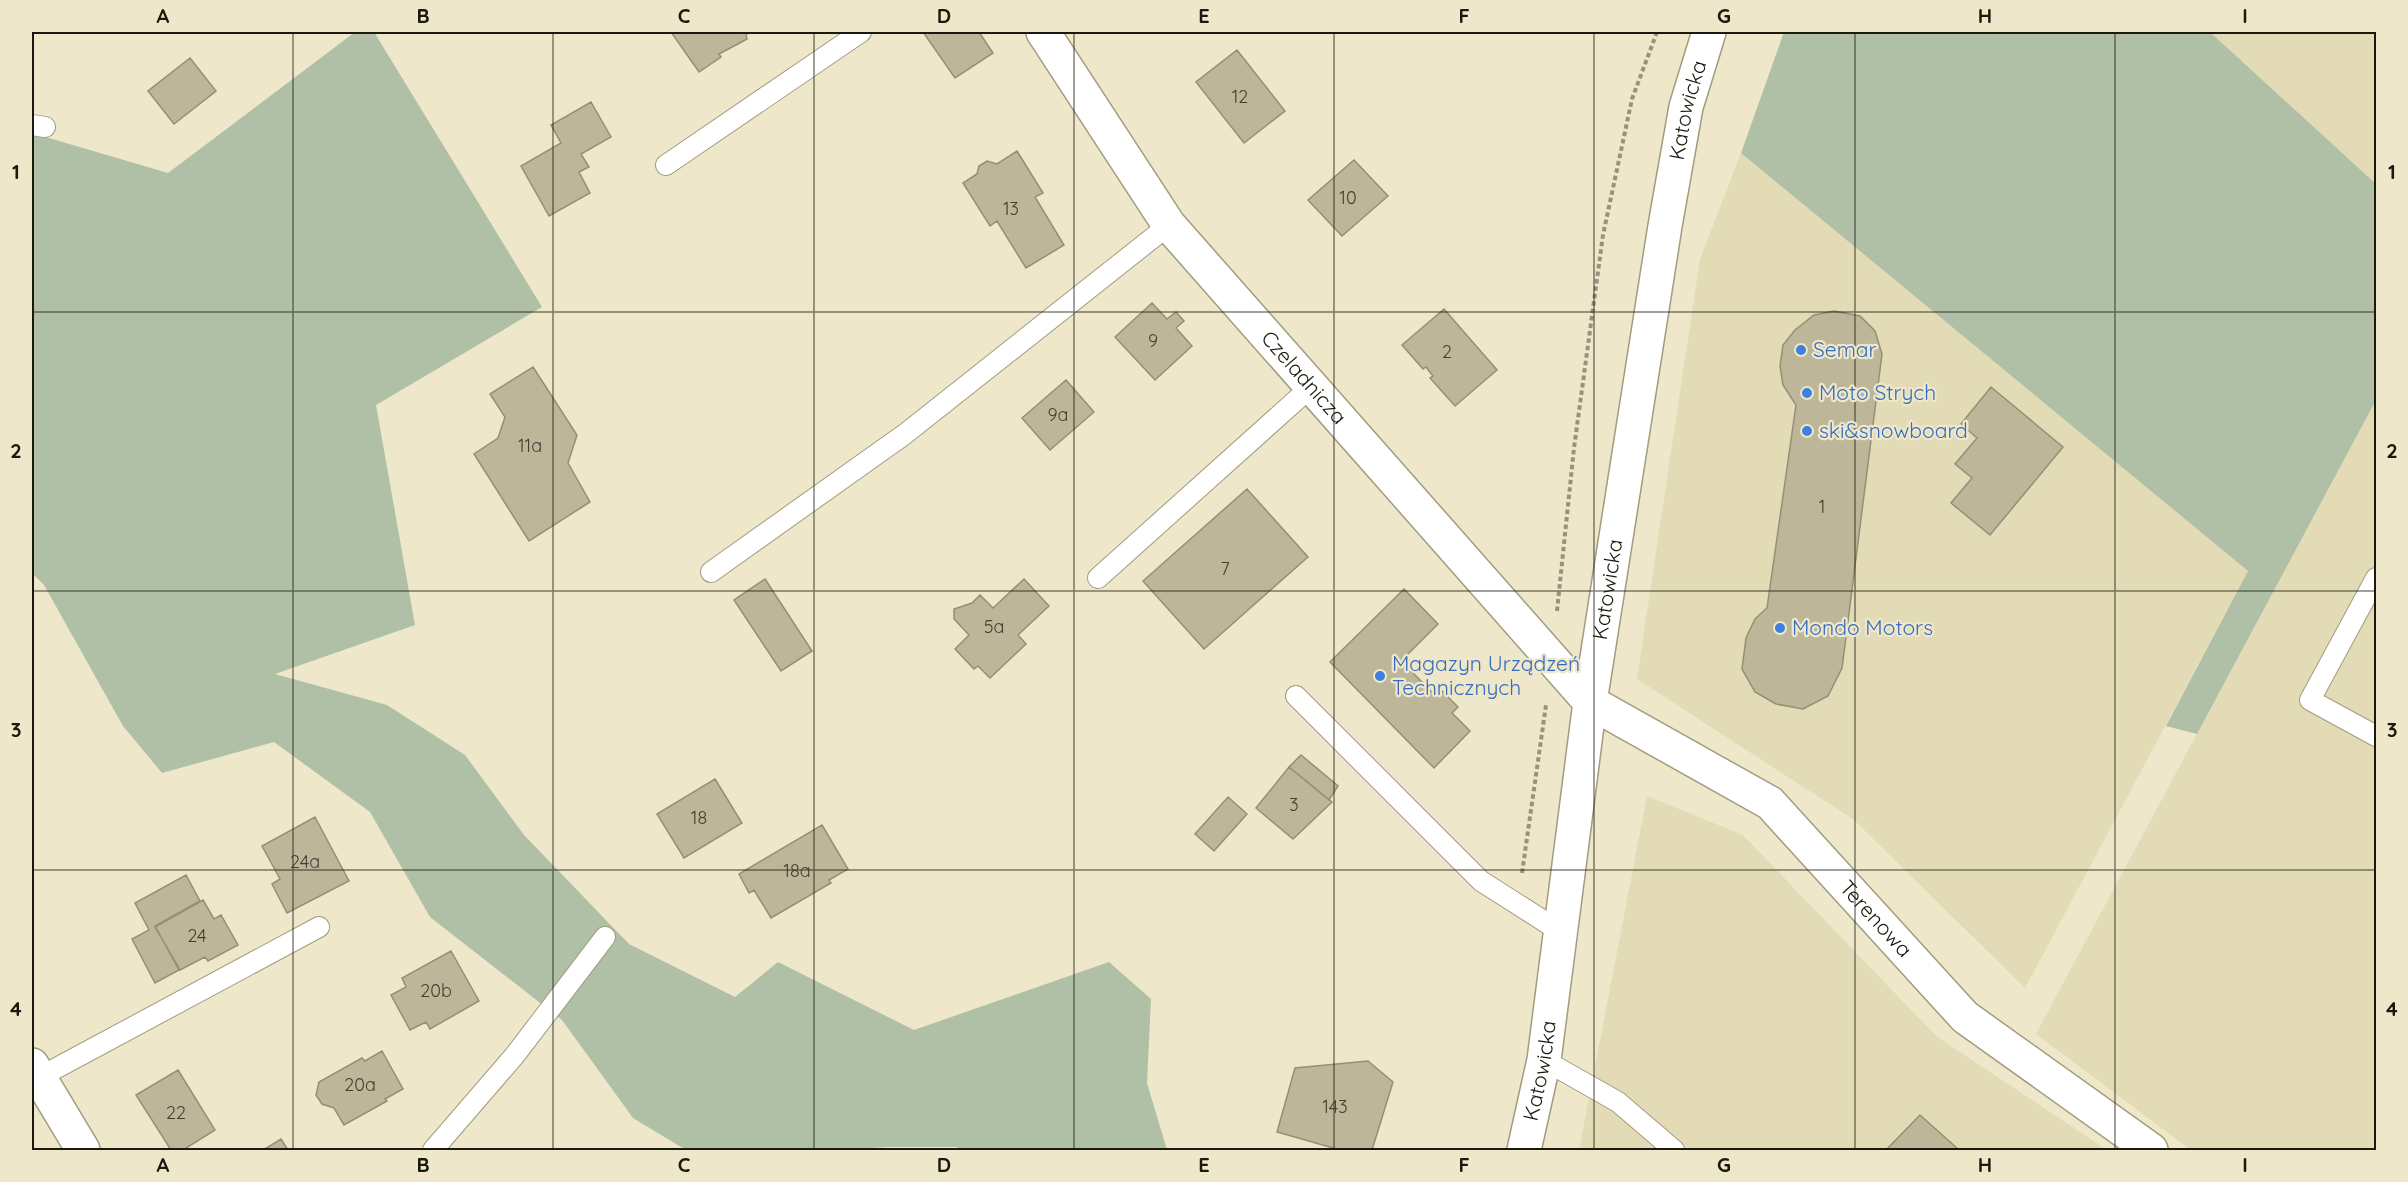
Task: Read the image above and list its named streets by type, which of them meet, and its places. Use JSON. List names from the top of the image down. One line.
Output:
{"streets":{"street":["Katowicka","Czeladnicza","Terenowa"]},"crossings":[["Katowicka","Czeladnicza"],["Katowicka","Terenowa"],["Czeladnicza","Terenowa"]],"places":["Semar","Moto Strych","ski&snowboard","Mondo Motors","Magazyn Urządzeń Technicznych"],"house_numbers":["12","10","13","9","2","9a","11a","1","7","5a","3","18","24a","18a","24","20b","20a","143","22"],"grid":{"columns":["A","B","C","D","E","F","G","H","I"],"rows":["1","2","3","4"]}}
